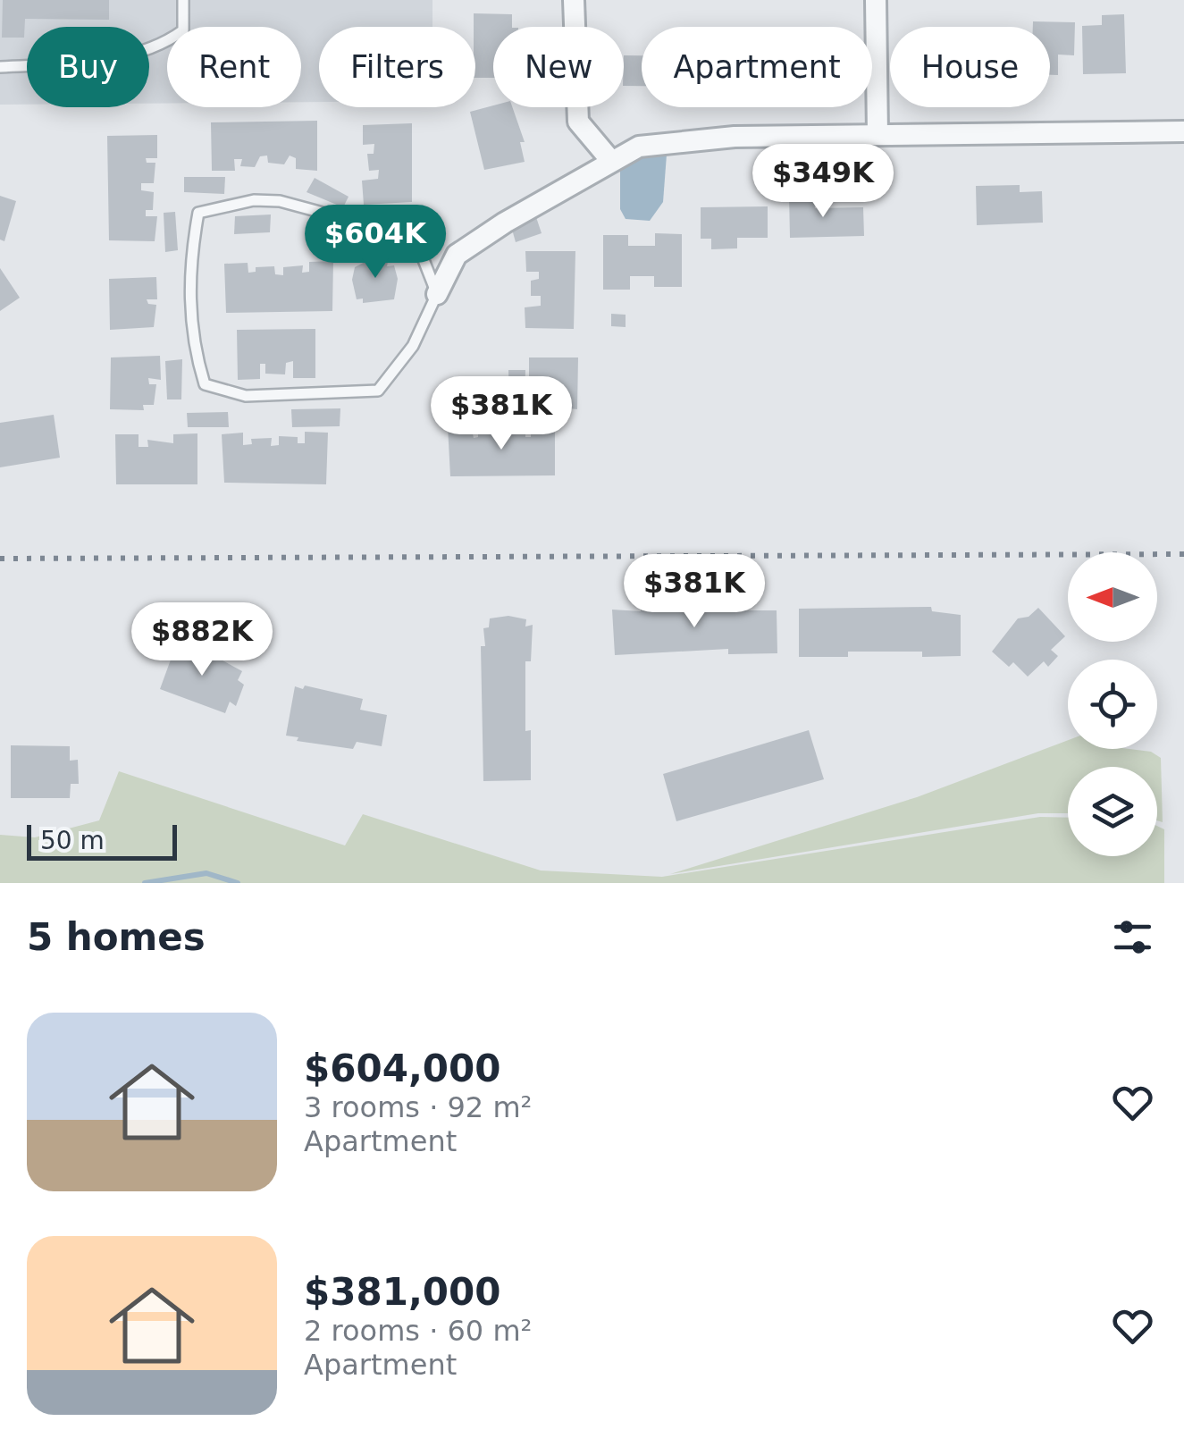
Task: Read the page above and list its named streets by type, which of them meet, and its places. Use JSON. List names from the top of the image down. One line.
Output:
{"scale_bar":"50 m","north":"left","page":{"chip":["Buy","Rent","Filters","New","Apartment","House"],"price":["$349K","$604K","$381K","$381K","$882K"],"scale":"50 m","heading":"5 homes","list":[{"name":"$604,000","note":"3 rooms · 92 m² · Apartment"},{"name":"$381,000","note":"2 rooms · 60 m² · Apartment"}]}}
